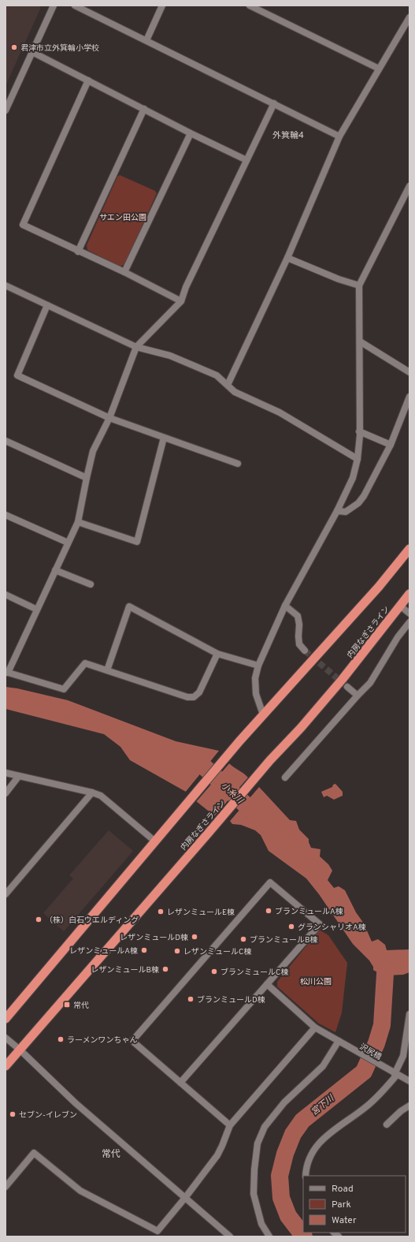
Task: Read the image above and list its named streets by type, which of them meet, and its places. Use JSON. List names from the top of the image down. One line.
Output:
{"streets":{"highway":["内房なぎさライン"],"street":["沢尻橋"]},"districts":["外箕輪4","常代"],"water":["小糸川","宮下川"],"parks":["サエン田公園","松川公園"],"places":{"other":["君津市立外箕輪小学校","ブランミュールA棟","レザンミュールE棟","（株）白石ウエルディング","グランシャリオA棟","レザンミュールD棟","ブランミュールB棟","レザンミュールA棟","レザンミュールC棟","レザンミュールB棟","ブランミュールC棟","ブランミュールD棟","ラーメンワンちゃん","セブン-イレブン"],"transit":["常代"]},"legend":["Road","Park","Water"]}
